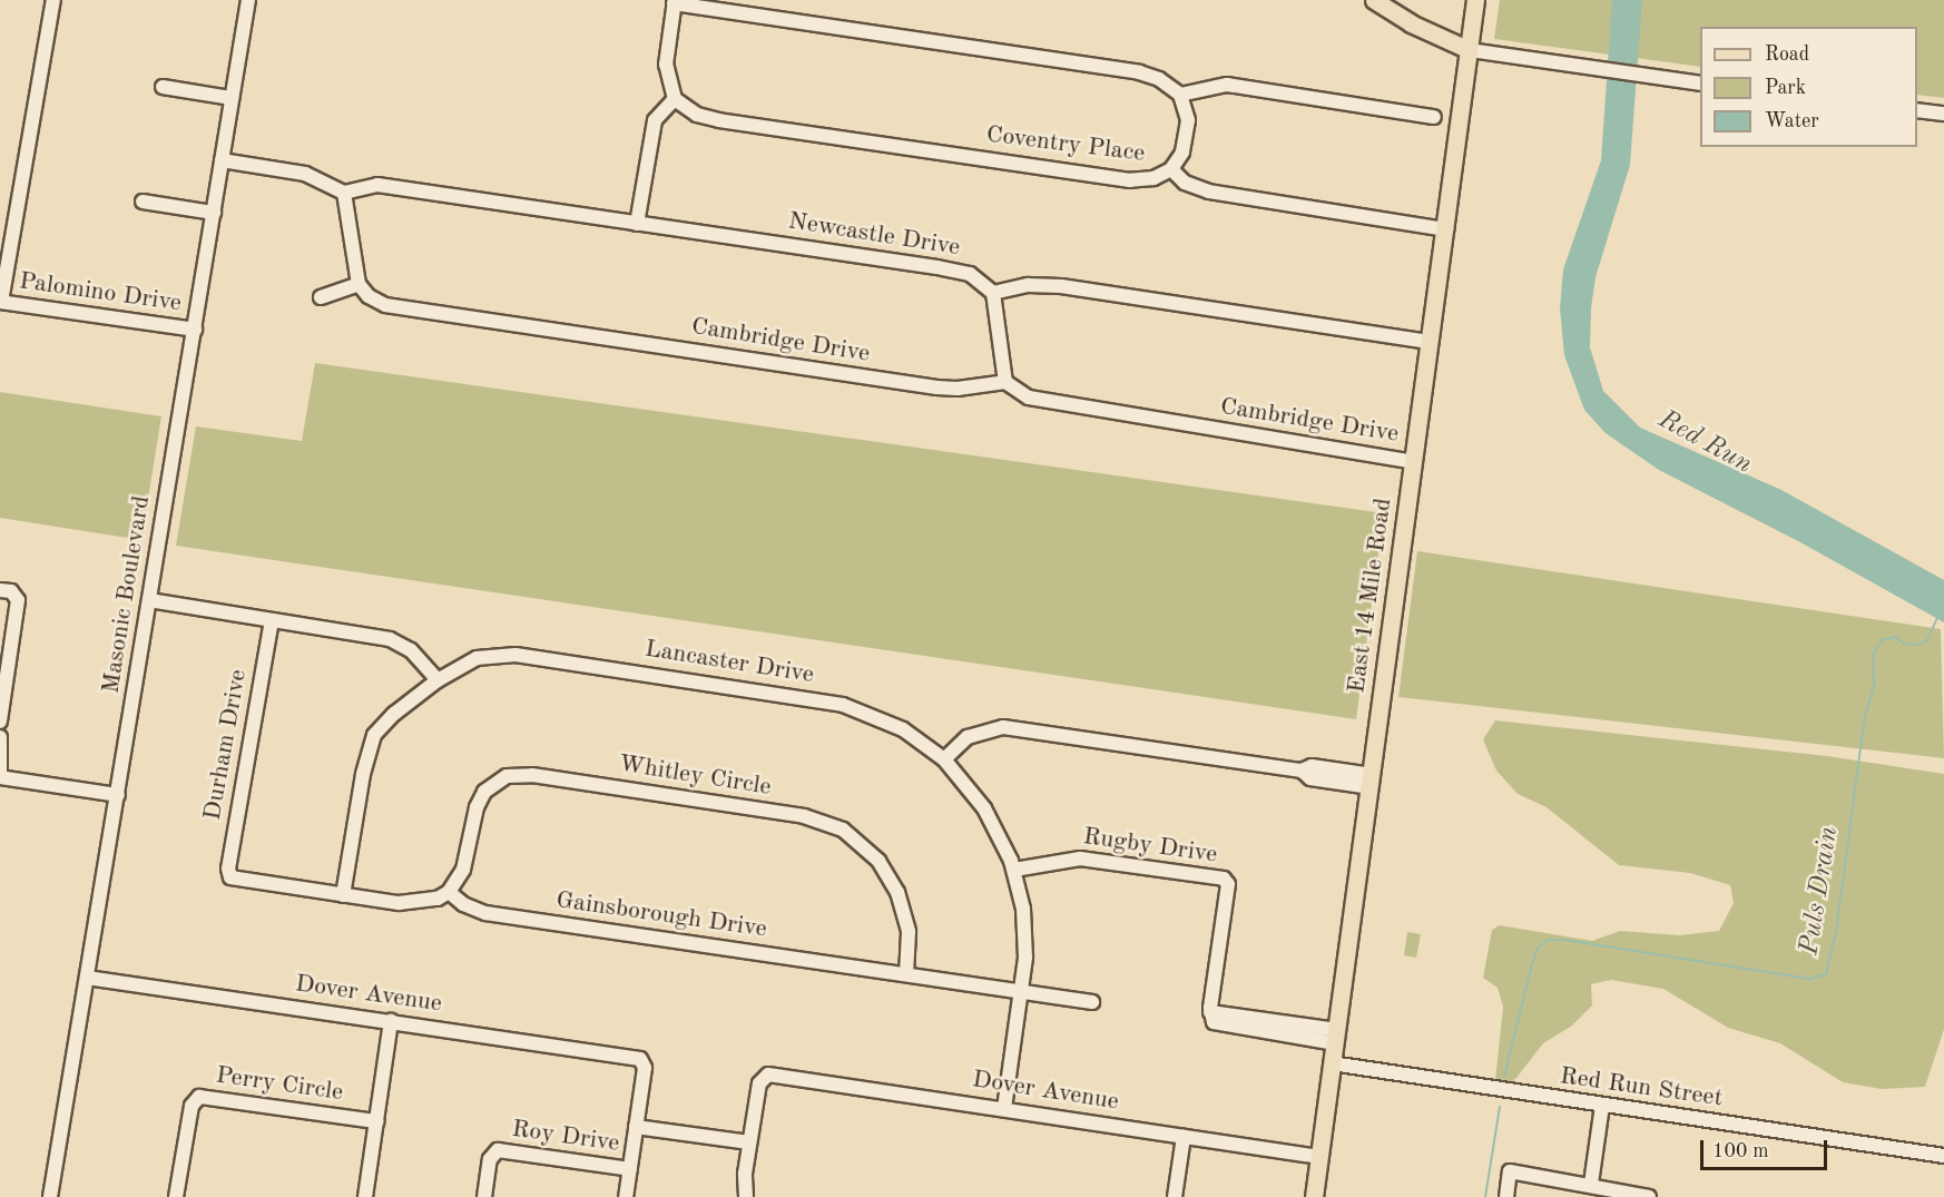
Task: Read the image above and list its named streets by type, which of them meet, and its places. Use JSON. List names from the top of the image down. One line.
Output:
{"streets":{"main road":["East 14 Mile Road"],"street":["Coventry Place","Newcastle Drive","Palomino Drive","Cambridge Drive","Masonic Boulevard","Lancaster Drive","Durham Drive","Whitley Circle","Rugby Drive","Gainsborough Drive","Dover Avenue","Perry Circle","Red Run Street","Roy Drive"]},"crossings":[["Coventry Place","East 14 Mile Road"],["Palomino Drive","Masonic Boulevard"],["Cambridge Drive","East 14 Mile Road"],["Masonic Boulevard","Dover Avenue"],["East 14 Mile Road","Rugby Drive"],["East 14 Mile Road","Dover Avenue"],["East 14 Mile Road","Red Run Street"],["Lancaster Drive","Durham Drive"],["Lancaster Drive","Rugby Drive"],["Lancaster Drive","Gainsborough Drive"],["Lancaster Drive","Dover Avenue"],["Whitley Circle","Gainsborough Drive"]],"water":["Red Run","Puls Drain"],"legend":["Road","Park","Water"],"scale_bar":"100 m"}
